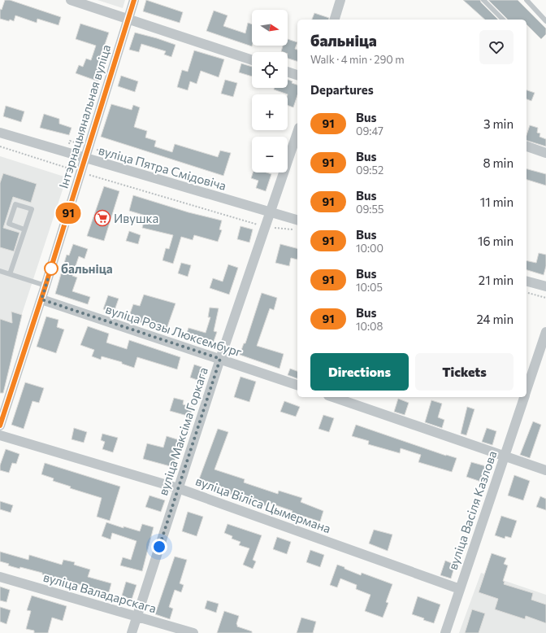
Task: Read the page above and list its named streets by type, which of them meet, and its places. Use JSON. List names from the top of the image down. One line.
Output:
{"streets":{"street":["Інтэрнацыянальная вуліца","вуліца Пятра Смідовіча","вуліца Розы Люксембург","вуліца Максіма Горкага","вуліца Віліса Цымермана","вуліца Васіля Казлова","вуліца Валадарскага"]},"crossings":[["Інтэрнацыянальная вуліца","вуліца Пятра Смідовіча"],["Інтэрнацыянальная вуліца","вуліца Розы Люксембург"],["вуліца Пятра Смідовіча","вуліца Максіма Горкага"],["вуліца Розы Люксембург","вуліца Максіма Горкага"],["вуліца Максіма Горкага","вуліца Віліса Цымермана"],["вуліца Максіма Горкага","вуліца Валадарскага"],["вуліца Віліса Цымермана","вуліца Васіля Казлова"]],"places":{"supermarket":["Ивушка"],"other":["бальніца"]},"lines":["bus line 91"],"north":"right","page":{"on_map":"91","map_buttons":["+","−"],"heading":[["бальніца","Walk · 4 min · 290 m"],"Departures"],"list":[{"mark":"91","name":"Bus","note":"09:47","value":"3 min"},{"mark":"91","name":"Bus","note":"09:52","value":"8 min"},{"mark":"91","name":"Bus","note":"09:55","value":"11 min"},{"mark":"91","name":"Bus","note":"10:00","value":"16 min"},{"mark":"91","name":"Bus","note":"10:05","value":"21 min"},{"mark":"91","name":"Bus","note":"10:08","value":"24 min"}],"buttons":["Directions","Tickets"]}}
